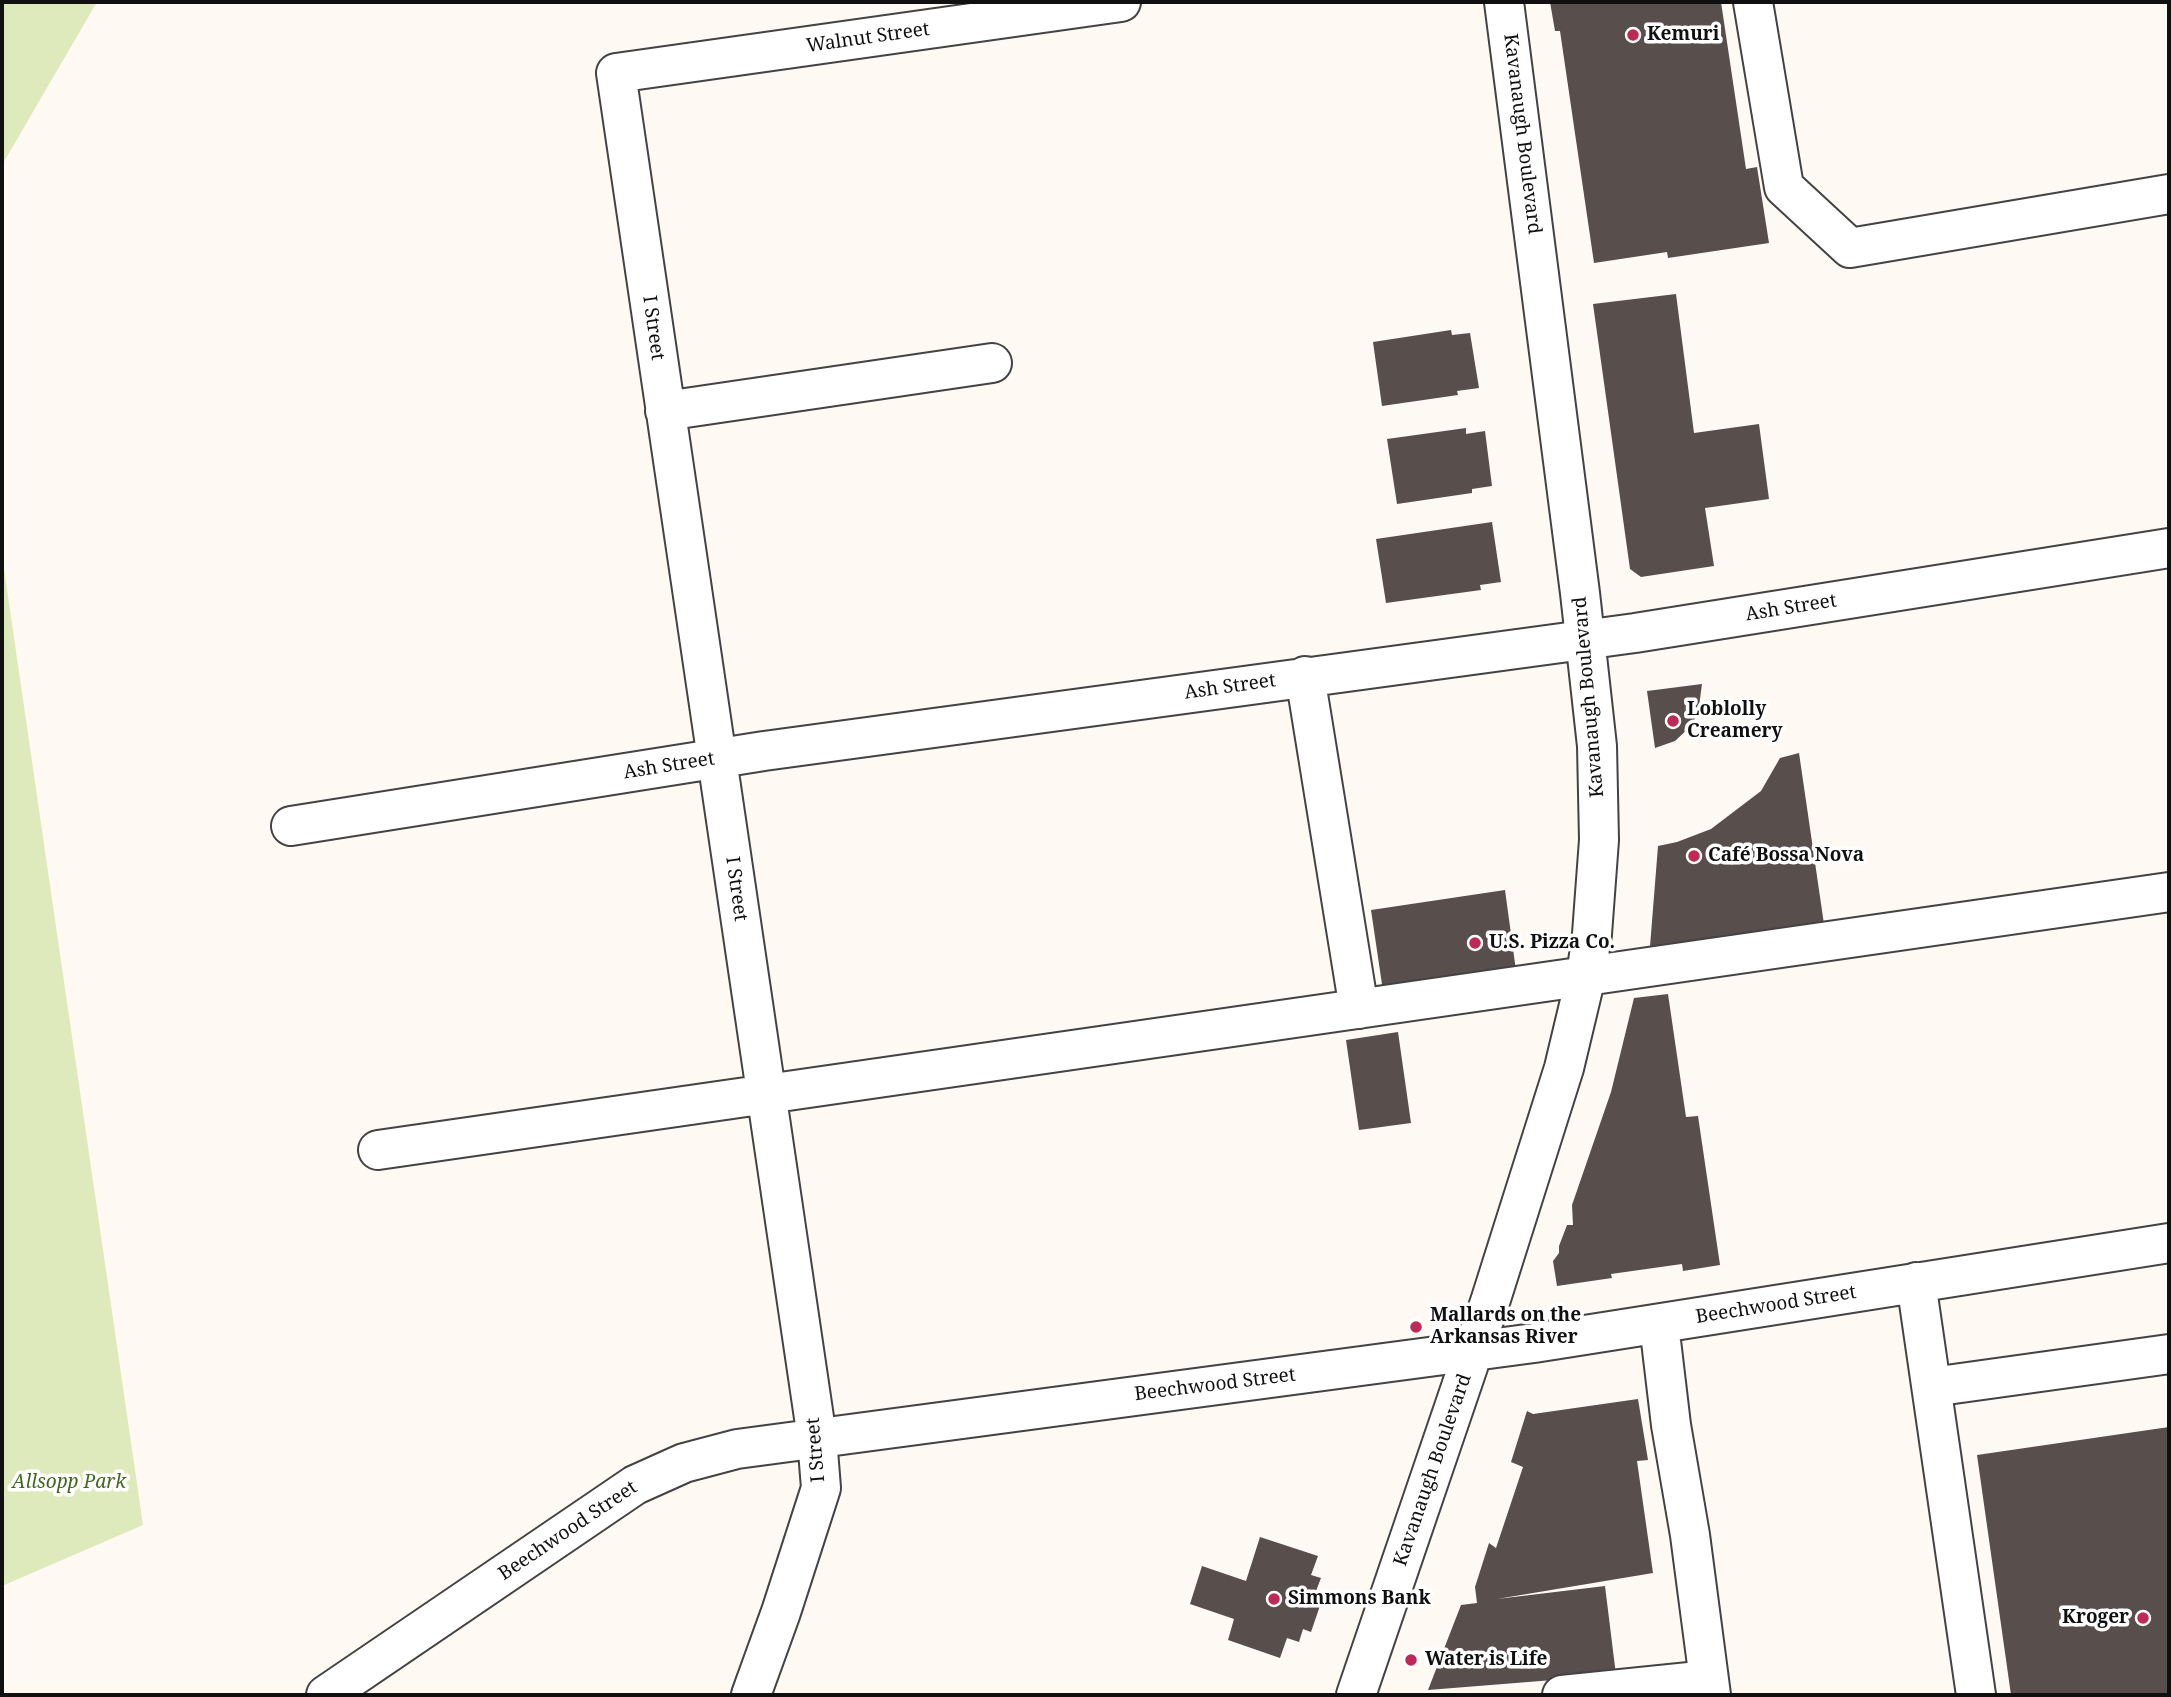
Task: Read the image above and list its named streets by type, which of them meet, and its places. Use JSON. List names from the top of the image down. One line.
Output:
{"streets":{"street":["Walnut Street","Kavanaugh Boulevard","I Street","Ash Street","Beechwood Street"]},"crossings":[["Walnut Street","I Street"],["Kavanaugh Boulevard","Ash Street"],["Kavanaugh Boulevard","Beechwood Street"],["I Street","Ash Street"],["I Street","Beechwood Street"]],"parks":["Allsopp Park"],"places":["Kemuri","Loblolly Creamery","Café Bossa Nova","U.S. Pizza Co.","Mallards on the Arkansas River","Simmons Bank","Kroger","Water is Life"]}
